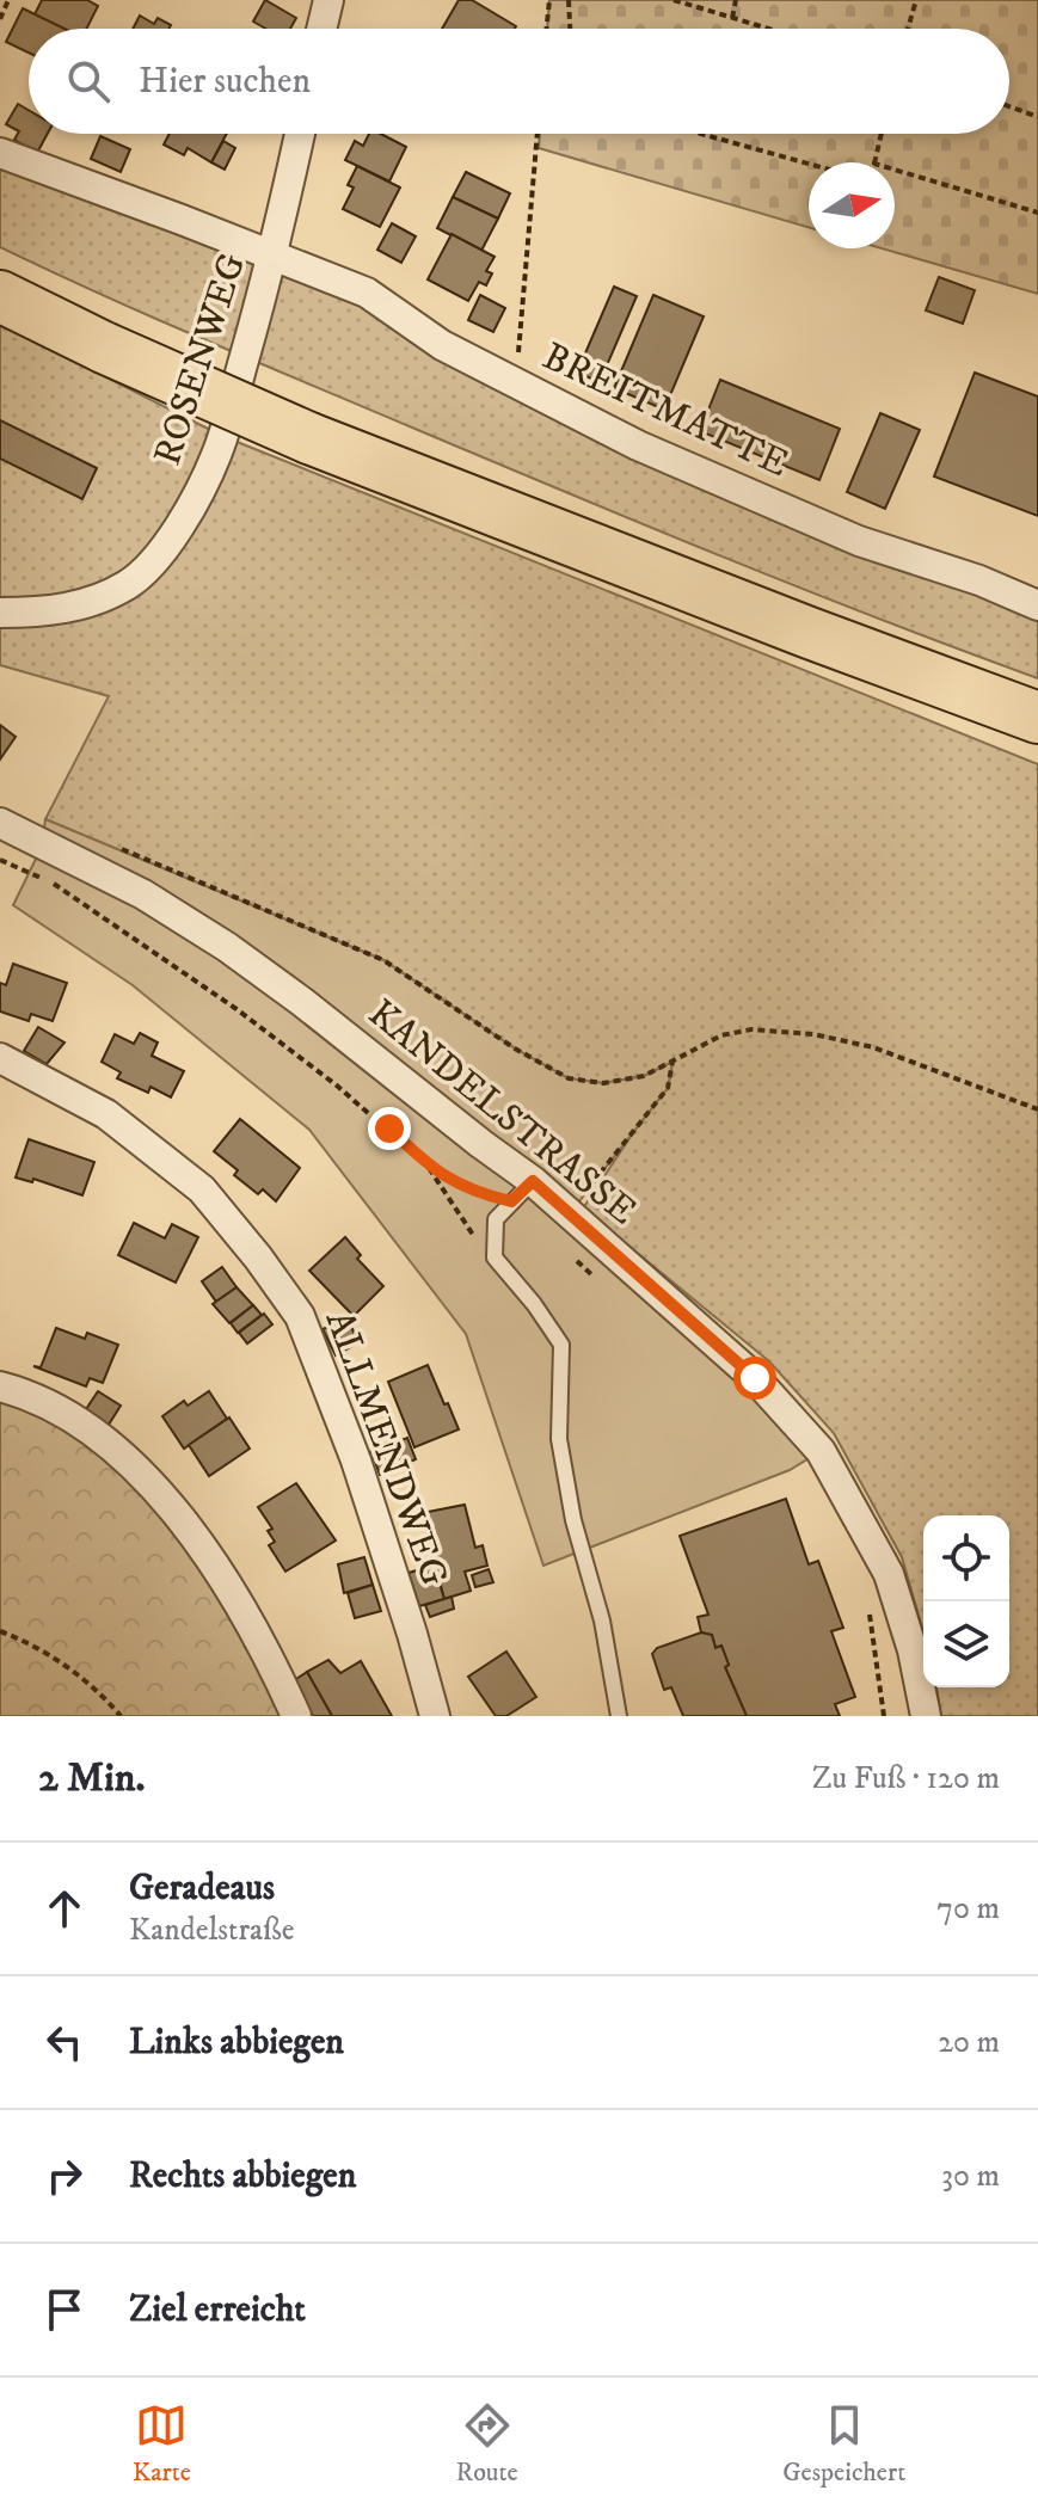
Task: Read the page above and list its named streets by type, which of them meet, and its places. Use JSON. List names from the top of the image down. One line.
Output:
{"streets":{"street":["ROSENWEG","BREITMATTE","KANDELSTRASSE","ALLMENDWEG"]},"crossings":[["ROSENWEG","BREITMATTE"]],"north":"right","page":{"search":"Hier suchen","heading":["2 Min.","Zu Fuß · 120 m"],"list":[["Geradeaus","Kandelstraße","70 m"],["Links abbiegen","20 m"],["Rechts abbiegen","30 m"],"Ziel erreicht"],"nav":["Karte","Route","Gespeichert"]}}
